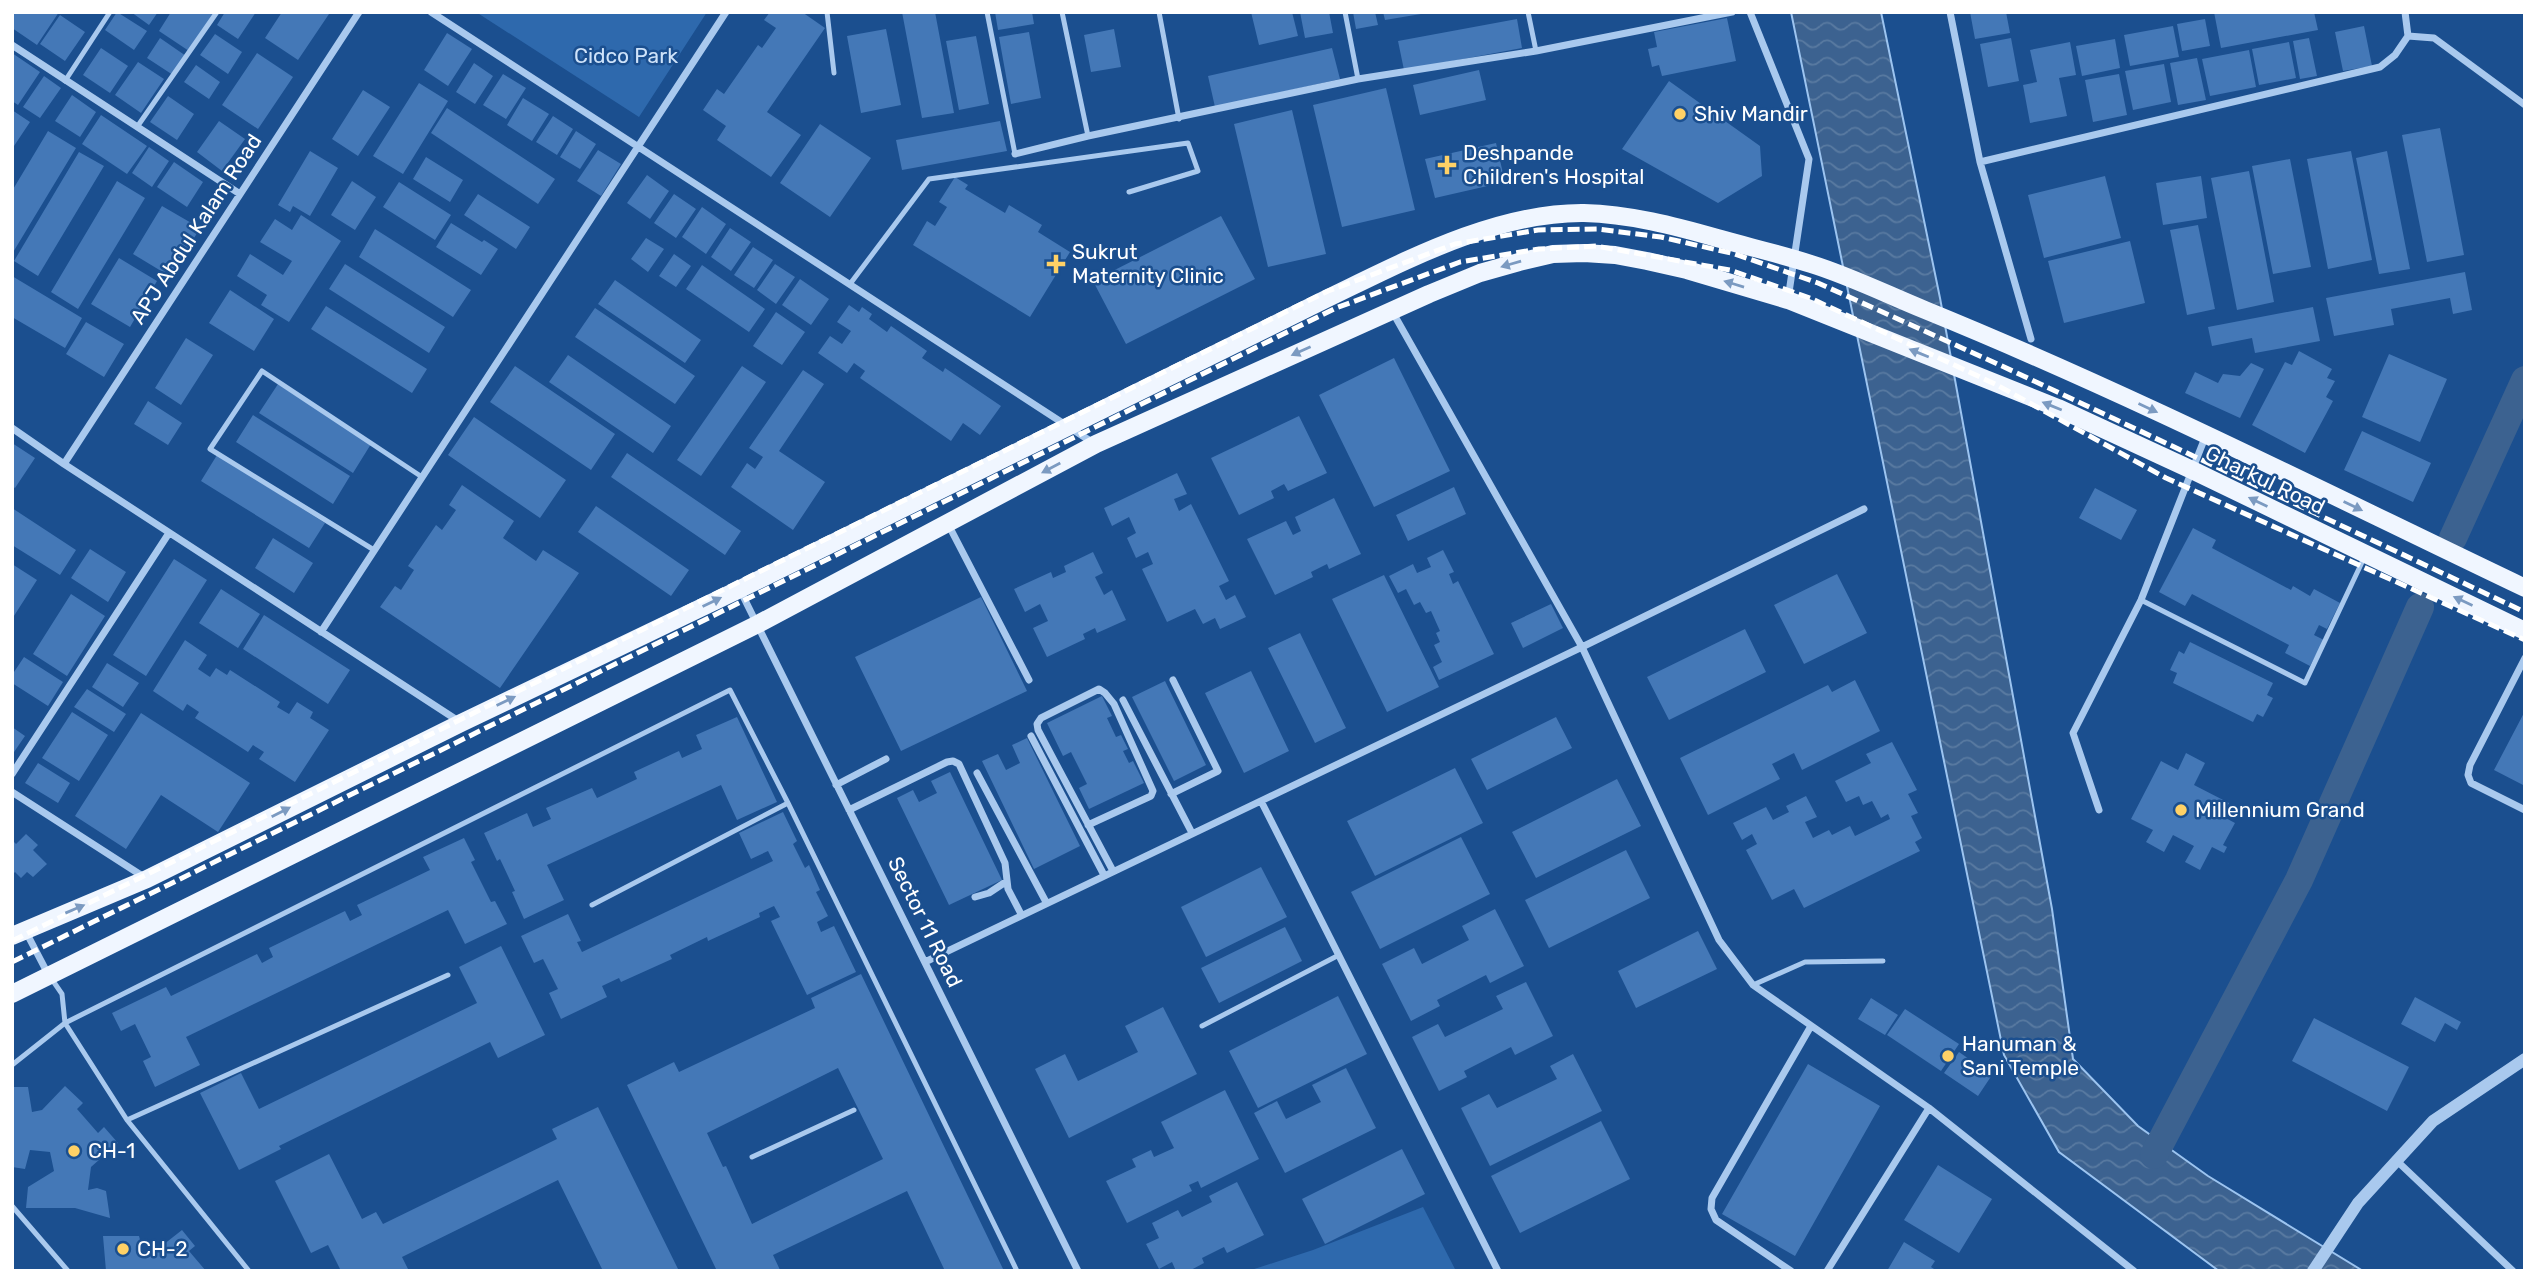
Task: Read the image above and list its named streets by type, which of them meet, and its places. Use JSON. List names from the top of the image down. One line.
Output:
{"streets":{"main road":["Gharkul Road"],"street":["APJ Abdul Kalam Road","Sector 11 Road"]},"crossings":[["Gharkul Road","Sector 11 Road"]],"parks":["Cidco Park"],"places":{"other":["Shiv Mandir","Millennium Grand","Hanuman & Sani Temple","CH-1","CH-2"],"health":["Deshpande Children's Hospital","Sukrut Maternity Clinic"]}}
